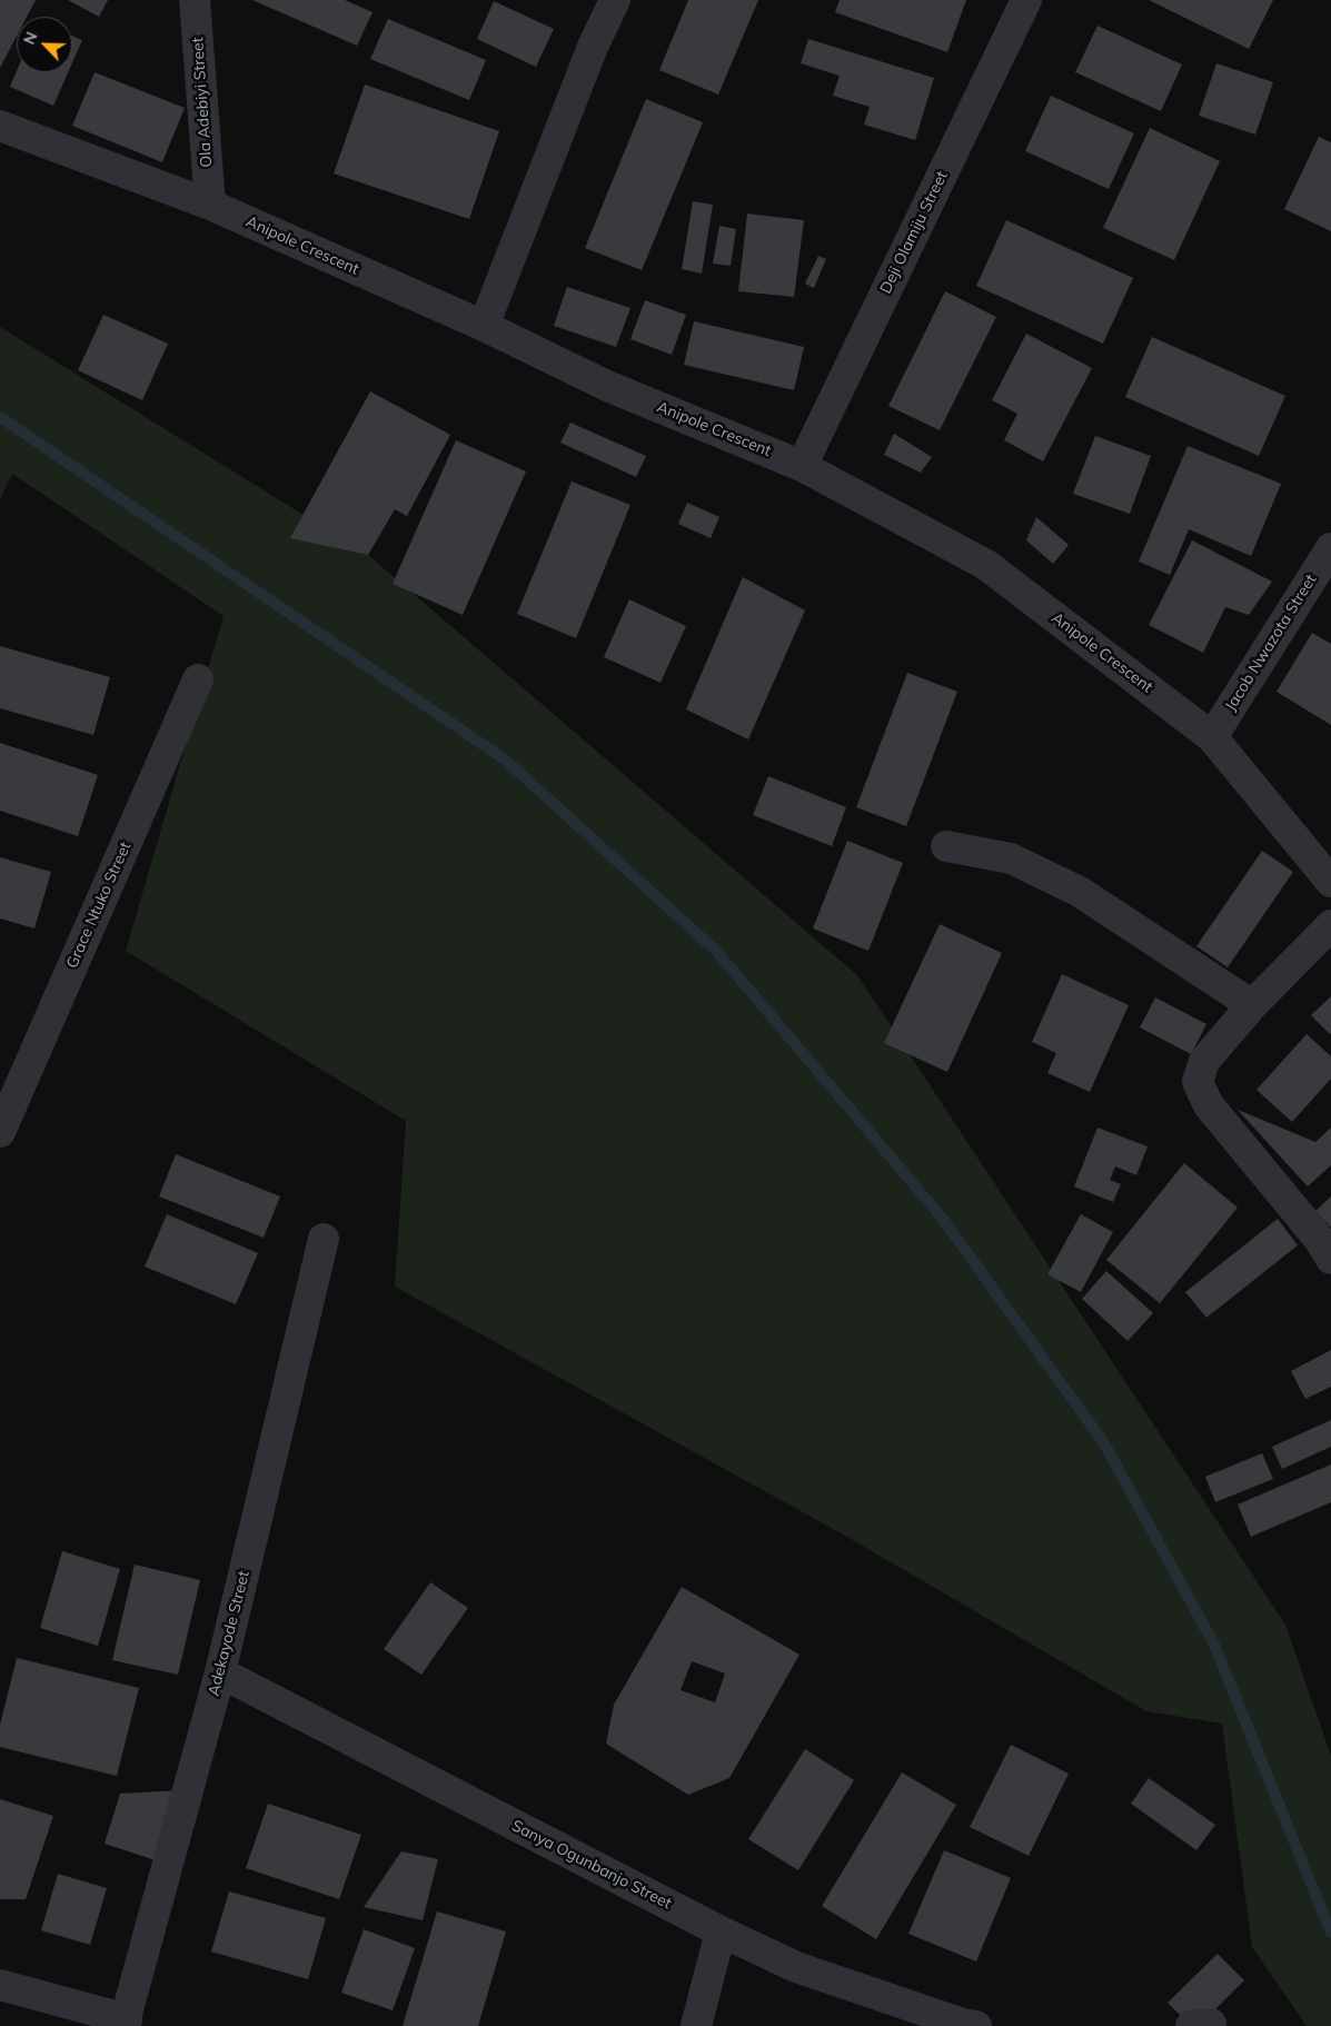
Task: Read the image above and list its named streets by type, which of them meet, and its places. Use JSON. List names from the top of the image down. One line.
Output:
{"streets":{"street":["Ola Adebiyi Street","Deji Olamiju Street","Anipole Crescent","Jacob Nwazota Street","Grace Ntuko Street","Adekayode Street","Sanya Ogunbanjo Street"]},"crossings":[["Ola Adebiyi Street","Anipole Crescent"],["Deji Olamiju Street","Anipole Crescent"],["Anipole Crescent","Jacob Nwazota Street"],["Adekayode Street","Sanya Ogunbanjo Street"]],"north":"top left"}
